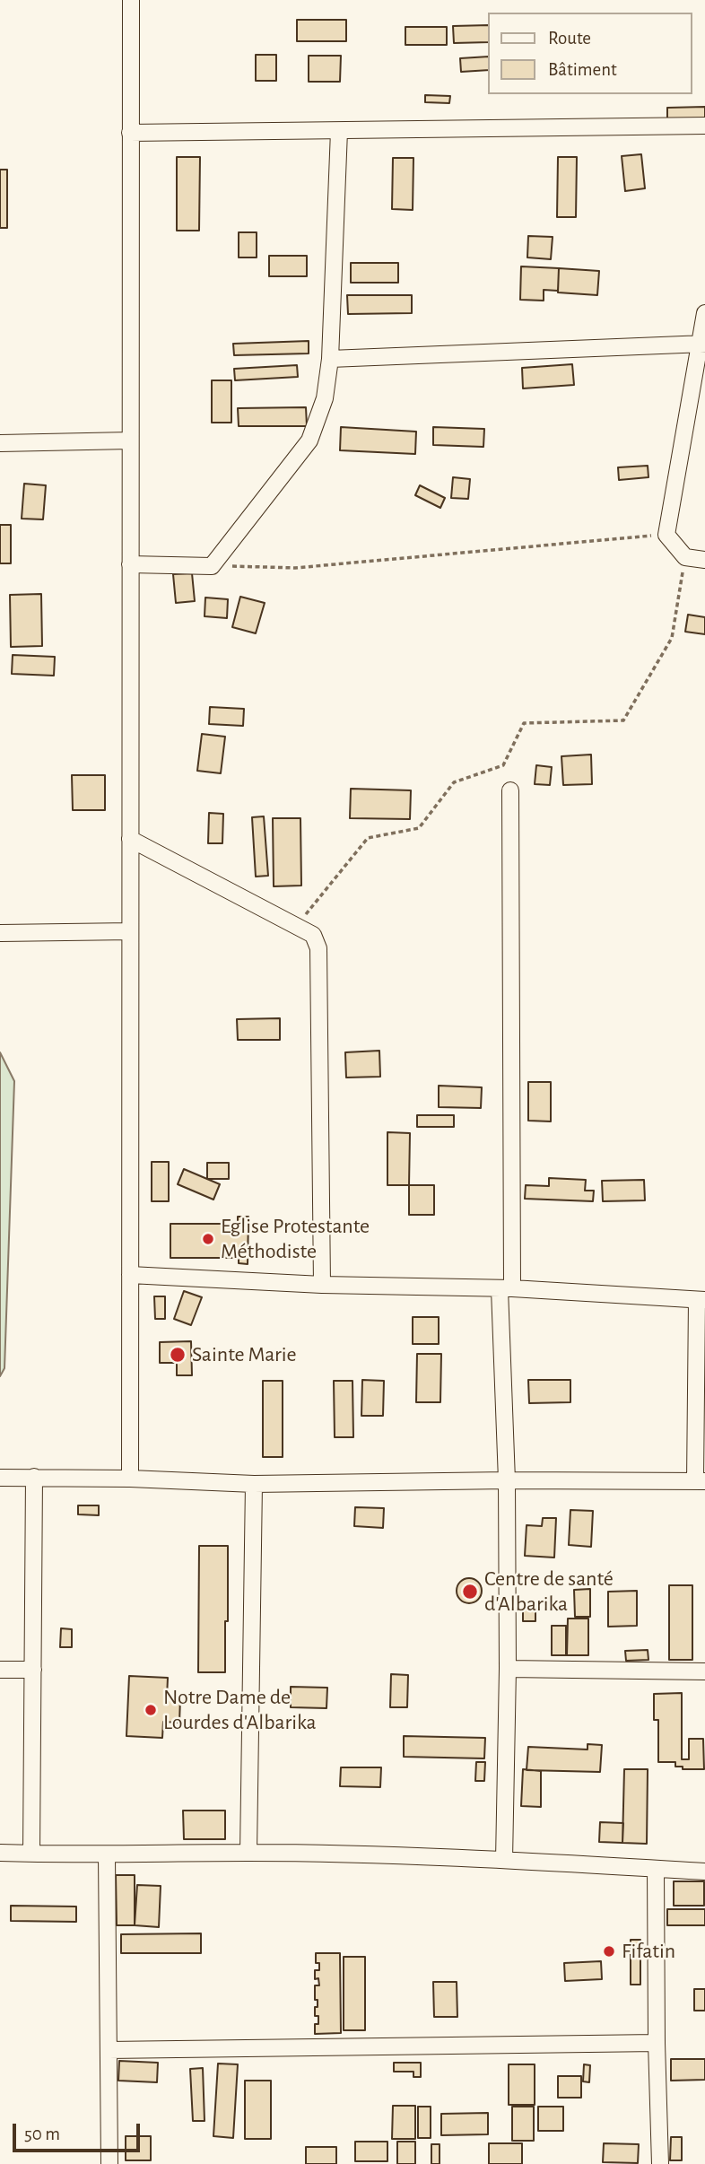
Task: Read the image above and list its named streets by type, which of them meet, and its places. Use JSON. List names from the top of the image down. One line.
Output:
{"places":["Eglise Protestante Méthodiste","Sainte Marie","Centre de santé d'Albarika","Notre Dame de Lourdes d'Albarika","Fifatin"],"legend":["Route","Bâtiment"],"scale_bar":"50 m"}
